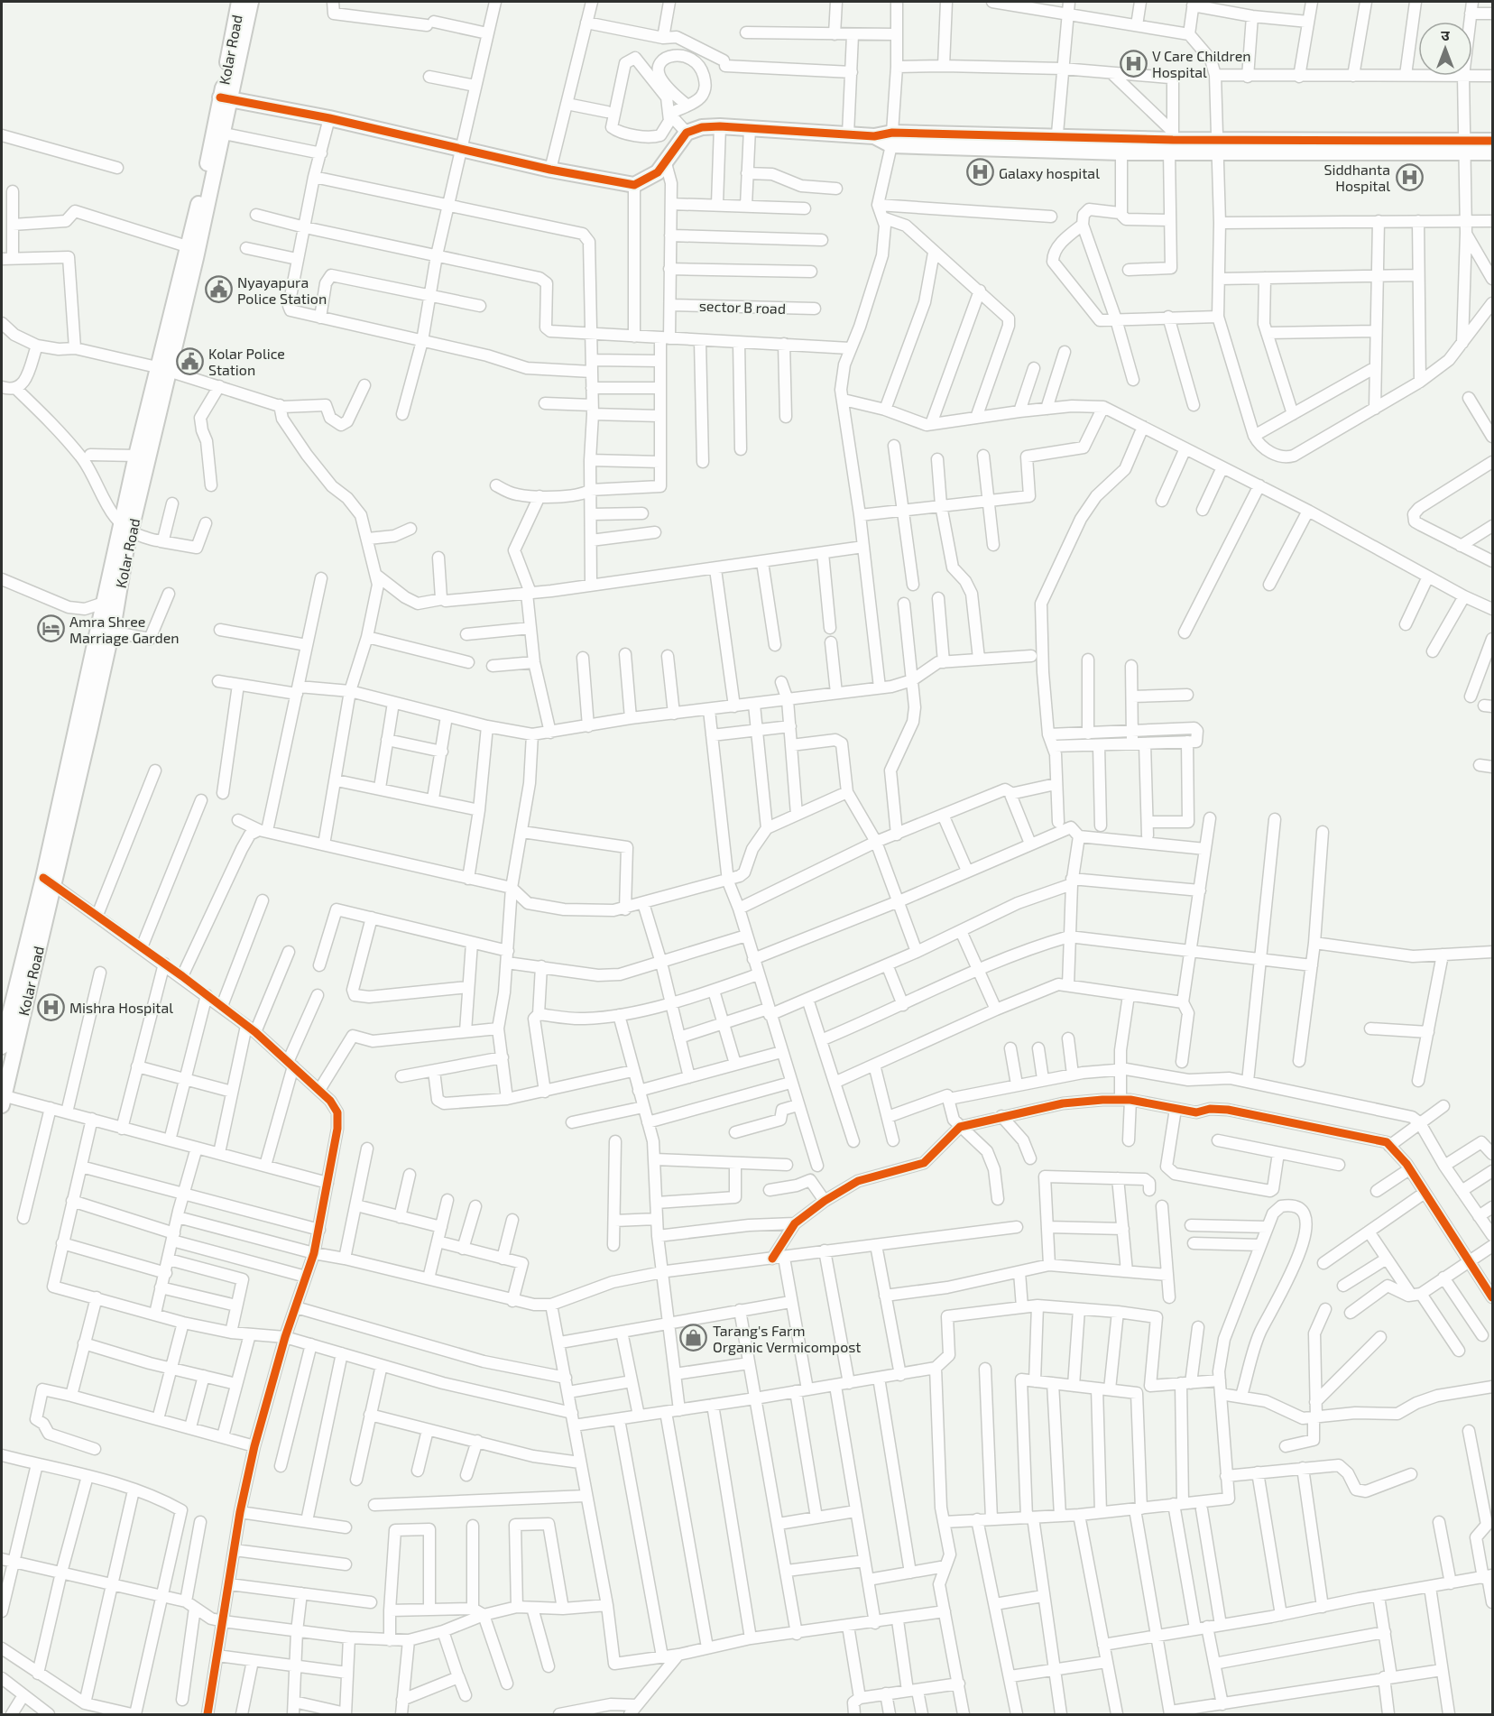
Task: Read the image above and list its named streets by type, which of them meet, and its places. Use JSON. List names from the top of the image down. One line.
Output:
{"streets":{"main road":["Kolar Road"],"street":["sector B road"]},"places":{"hospital":["V Care Children Hospital","Galaxy hospital","Siddhanta Hospital","Mishra Hospital"],"public building":["Nyayapura Police Station","Kolar Police Station"],"hotel":["Amra Shree Marriage Garden"],"shop":["Tarang's Farm Organic Vermicompost"]},"north":"top"}
